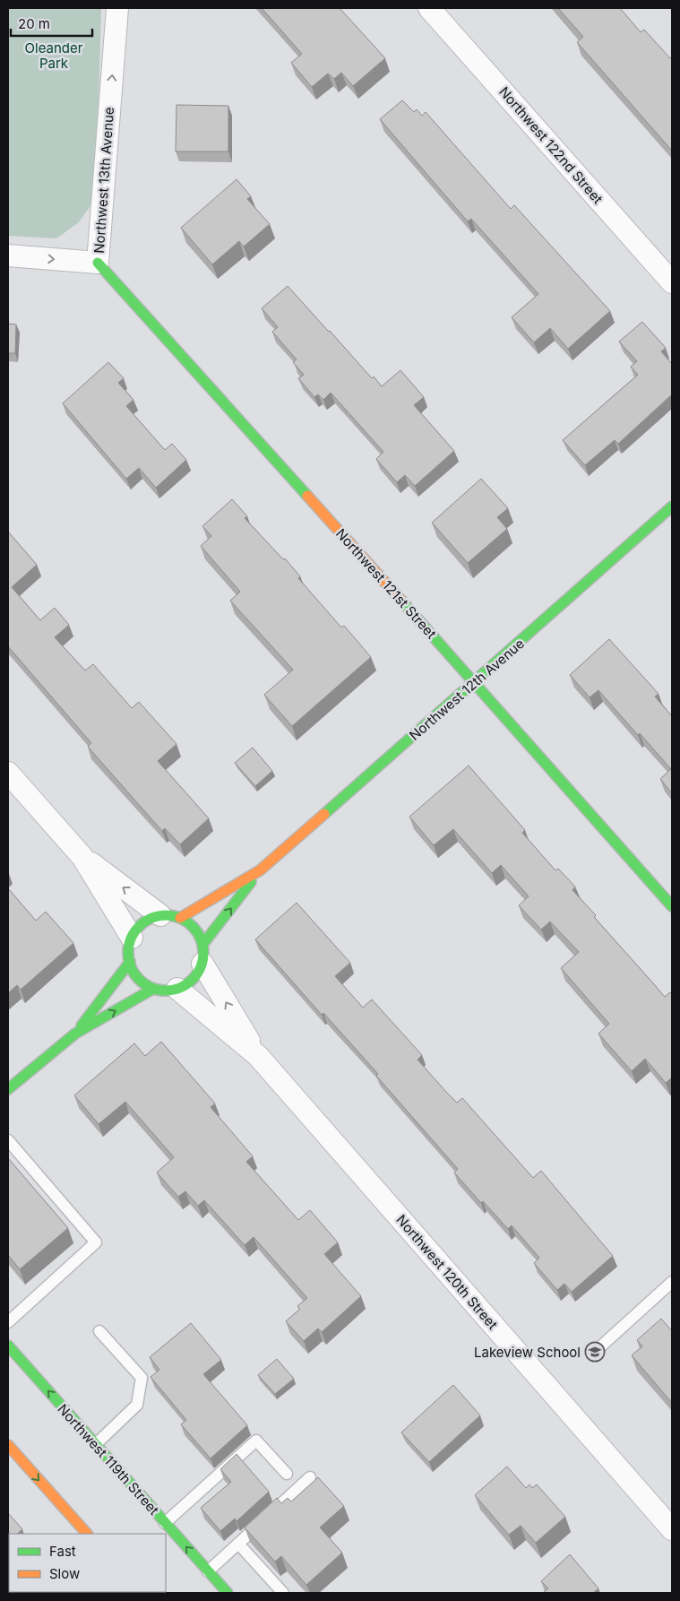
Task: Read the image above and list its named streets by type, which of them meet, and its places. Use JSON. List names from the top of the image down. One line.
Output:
{"streets":{"main road":["Northwest 121st Street","Northwest 12th Avenue","Northwest 119th Street"],"street":["Northwest 122nd Street","Northwest 13th Avenue","Northwest 120th Street"]},"crossings":[["Northwest 13th Avenue","Northwest 121st Street"],["Northwest 121st Street","Northwest 12th Avenue"],["Northwest 12th Avenue","Northwest 120th Street"]],"one_way":["Northwest 119th Street"],"parks":["Oleander Park"],"places":{"school or university":["Lakeview School"]},"legend":["Fast","Slow"],"scale_bar":"20 m"}
